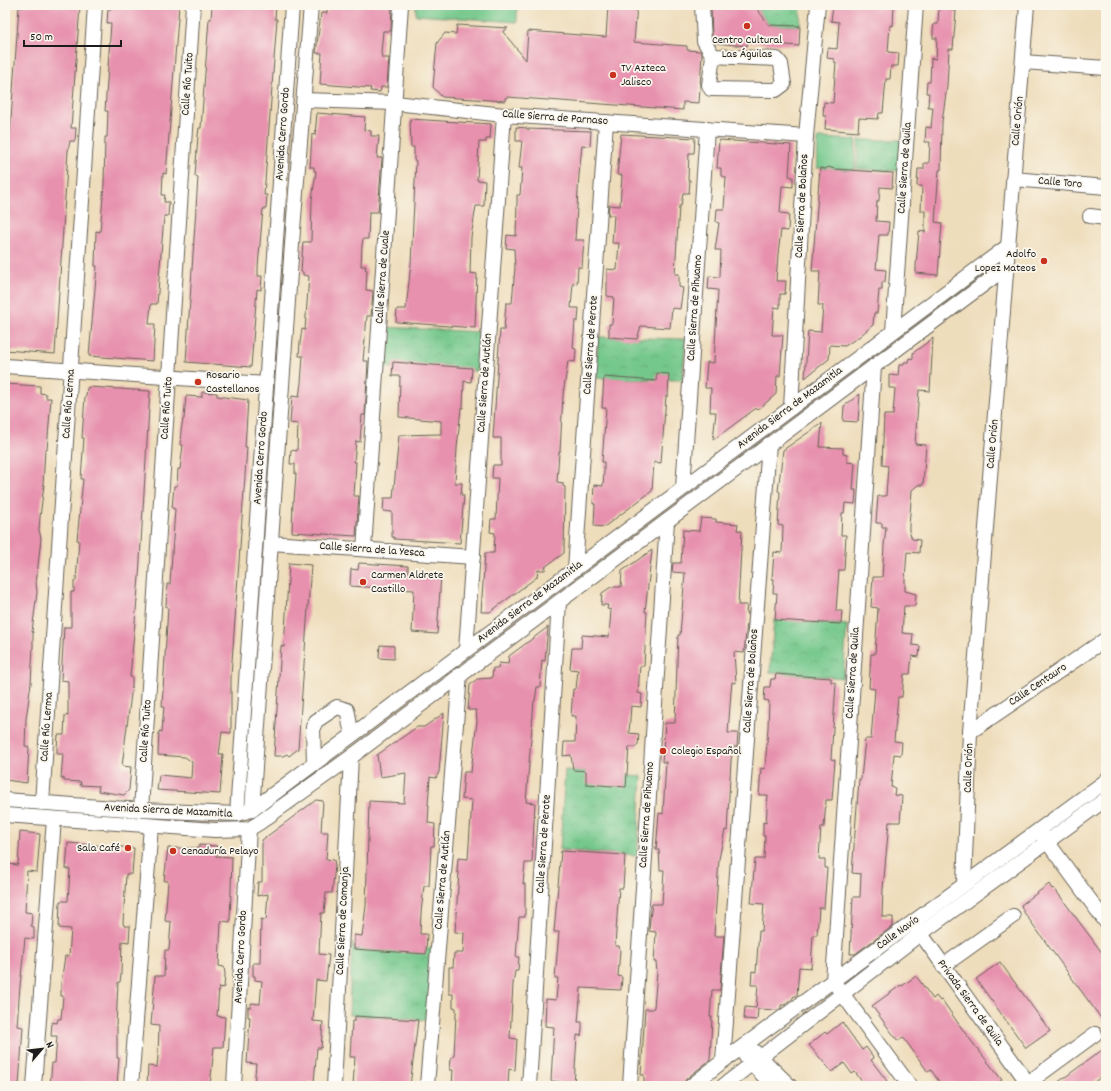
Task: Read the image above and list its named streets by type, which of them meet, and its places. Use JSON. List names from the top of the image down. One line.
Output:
{"streets":{"street":["Calle Río Tuito","Calle Sierra de Parnaso","Calle Orión","Avenida Cerro Gordo","Calle Sierra de Quila","Calle Toro","Calle Sierra de Bolaños","Calle Sierra de Cuale","Calle Sierra de Pihuamo","Calle Sierra de Perote","Calle Sierra de Autlán","Calle Río Lerma","Avenida Sierra de Mazamitla","Calle Sierra de la Yesca","Calle Centauro","Calle Sierra de Comanja","Calle Navío","Privada Sierra de Quila"]},"crossings":[["Calle Río Tuito","Avenida Sierra de Mazamitla"],["Calle Sierra de Parnaso","Avenida Cerro Gordo"],["Calle Sierra de Parnaso","Calle Sierra de Bolaños"],["Calle Sierra de Parnaso","Calle Sierra de Cuale"],["Calle Sierra de Parnaso","Calle Sierra de Pihuamo"],["Calle Sierra de Parnaso","Calle Sierra de Perote"],["Calle Sierra de Parnaso","Calle Sierra de Autlán"],["Calle Orión","Calle Toro"],["Calle Orión","Avenida Sierra de Mazamitla"],["Calle Orión","Calle Centauro"],["Calle Orión","Calle Navío"],["Avenida Cerro Gordo","Avenida Sierra de Mazamitla"],["Avenida Cerro Gordo","Calle Sierra de la Yesca"],["Calle Sierra de Quila","Avenida Sierra de Mazamitla"],["Calle Sierra de Quila","Calle Navío"],["Calle Sierra de Bolaños","Avenida Sierra de Mazamitla"],["Calle Sierra de Bolaños","Calle Navío"],["Calle Sierra de Cuale","Calle Sierra de la Yesca"],["Calle Sierra de Pihuamo","Avenida Sierra de Mazamitla"],["Calle Sierra de Perote","Avenida Sierra de Mazamitla"],["Calle Sierra de Autlán","Avenida Sierra de Mazamitla"],["Calle Sierra de Autlán","Calle Sierra de la Yesca"],["Calle Río Lerma","Avenida Sierra de Mazamitla"],["Avenida Sierra de Mazamitla","Calle Sierra de Comanja"],["Calle Navío","Privada Sierra de Quila"]],"places":["Centro Cultural Las Águilas","TV Azteca Jalisco","Adolfo Lopez Mateos","Rosario Castellanos","Carmen Aldrete Castillo","Colegio Español","Sala Café","Cenaduría Pelayo"],"scale_bar":"50 m","north":"top right"}
